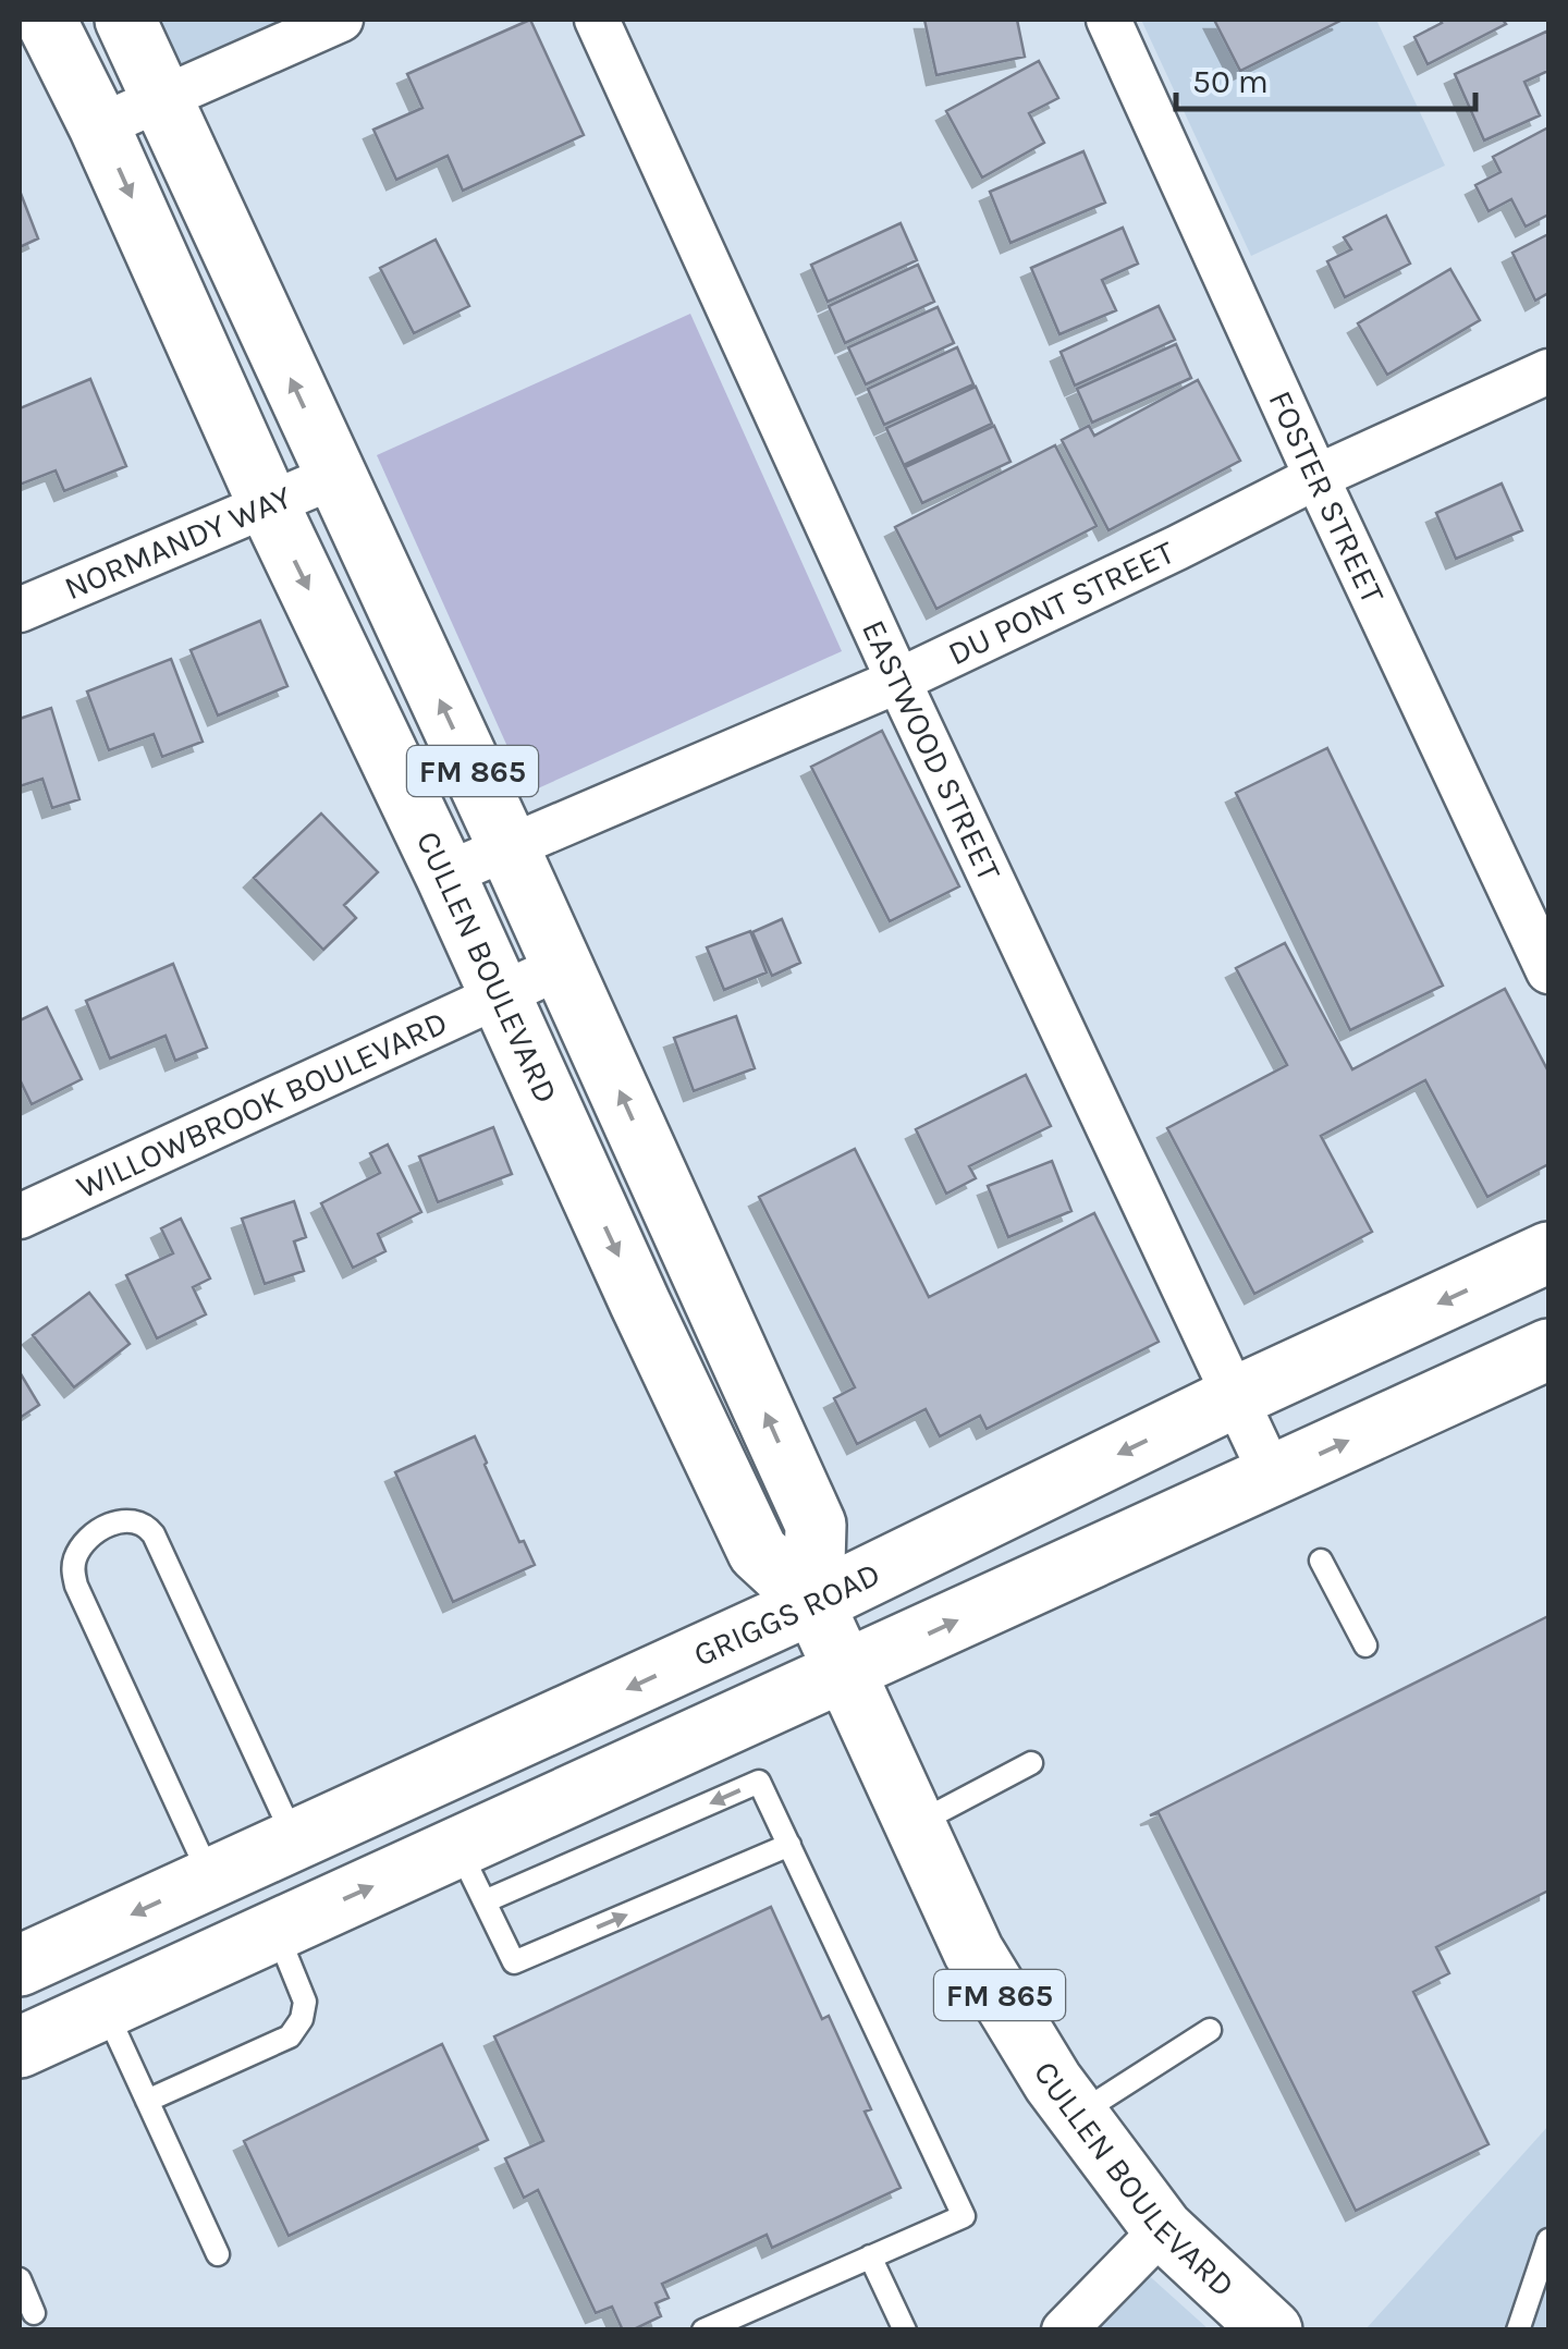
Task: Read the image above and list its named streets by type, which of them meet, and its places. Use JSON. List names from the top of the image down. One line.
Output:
{"streets":{"main road":["FM 865","CULLEN BOULEVARD","GRIGGS ROAD"],"street":["FOSTER STREET","NORMANDY WAY","DU PONT STREET","EASTWOOD STREET","WILLOWBROOK BOULEVARD"]},"crossings":[["FOSTER STREET","DU PONT STREET"],["NORMANDY WAY","CULLEN BOULEVARD"],["DU PONT STREET","EASTWOOD STREET"],["DU PONT STREET","CULLEN BOULEVARD"],["EASTWOOD STREET","GRIGGS ROAD"],["CULLEN BOULEVARD","WILLOWBROOK BOULEVARD"],["CULLEN BOULEVARD","GRIGGS ROAD"]],"scale_bar":"50 m"}
